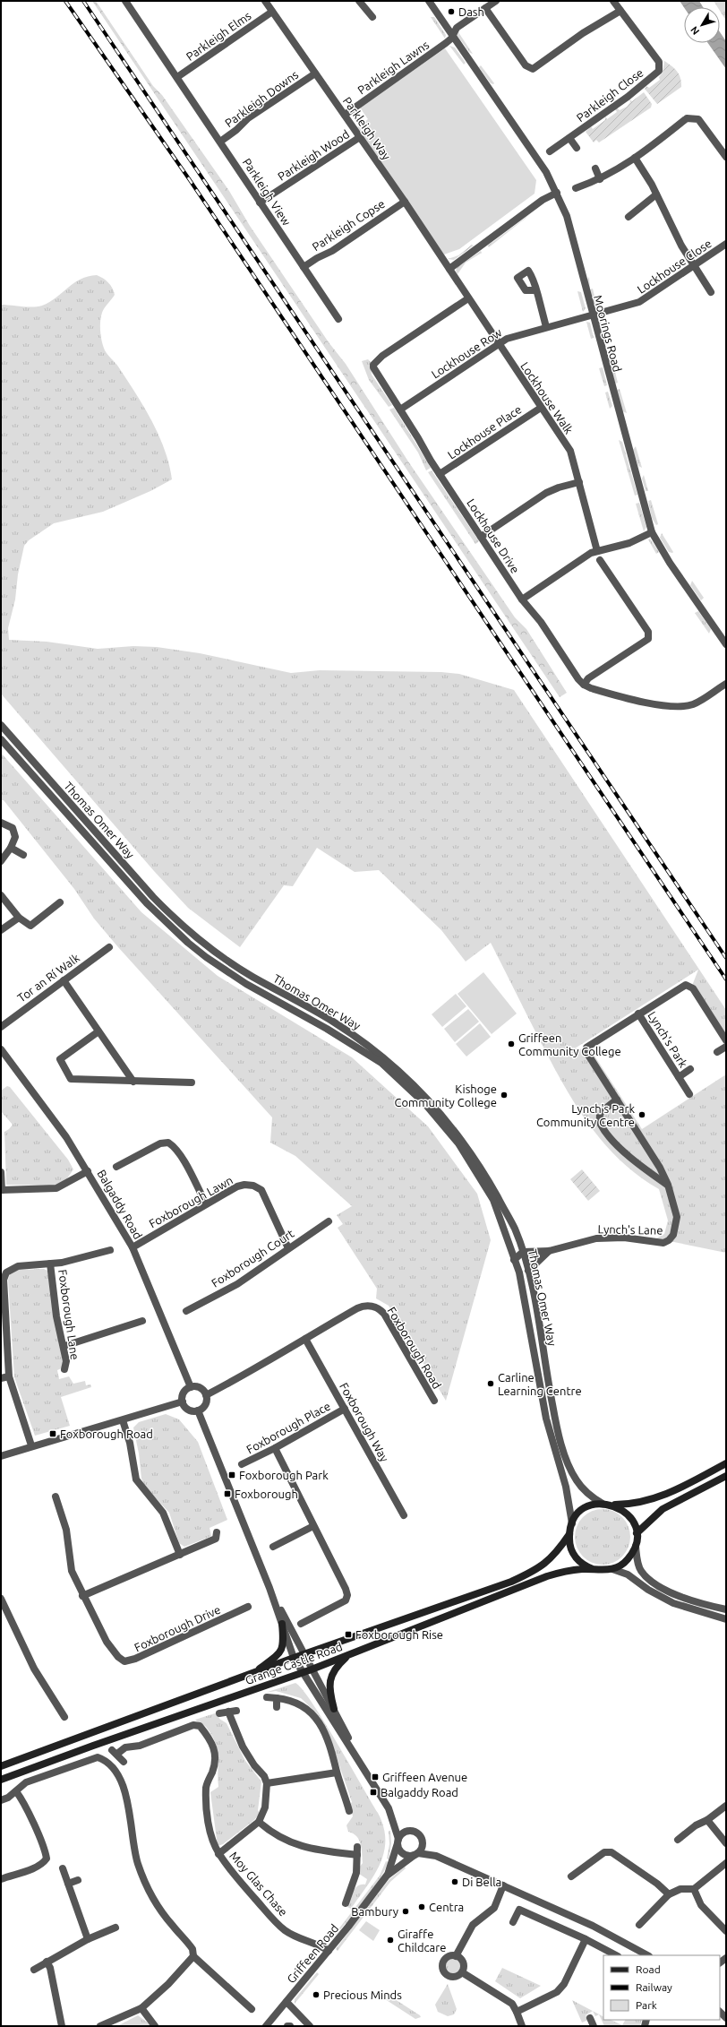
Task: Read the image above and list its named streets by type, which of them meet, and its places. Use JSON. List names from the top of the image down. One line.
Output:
{"streets":{"main road":["Grange Castle Road"],"street":["Parkleigh Elms","Parkleigh Lawns","Parkleigh Close","Parkleigh Downs","Parkleigh Way","Parkleigh Wood","Parkleigh View","Parkleigh Copse","Lockhouse Close","Moorings Road","Lockhouse Row","Lockhouse Walk","Lockhouse Place","Lockhouse Drive","Thomas Omer Way","Tor an Rí Walk","Lynch's Park","Foxborough Lawn","Balgaddy Road","Lynch's Lane","Foxborough Court","Foxborough Lane","Foxborough Road","Foxborough Way","Foxborough Place","Foxborough Drive","Moy Glas Chase","Griffeen Road"]},"crossings":[["Parkleigh Elms","Parkleigh Way"],["Parkleigh Elms","Parkleigh View"],["Parkleigh Lawns","Parkleigh Way"],["Parkleigh Lawns","Moorings Road"],["Parkleigh Downs","Parkleigh Way"],["Parkleigh Downs","Parkleigh View"],["Parkleigh Way","Parkleigh Wood"],["Parkleigh Way","Parkleigh Copse"],["Parkleigh Way","Lockhouse Walk"],["Parkleigh Wood","Parkleigh View"],["Parkleigh View","Parkleigh Copse"],["Lockhouse Close","Moorings Road"],["Lockhouse Close","Lockhouse Row"],["Moorings Road","Lockhouse Row"],["Lockhouse Row","Lockhouse Walk"],["Lockhouse Row","Lockhouse Drive"],["Lockhouse Walk","Lockhouse Place"],["Lockhouse Walk","Lockhouse Drive"],["Lockhouse Place","Lockhouse Drive"],["Thomas Omer Way","Lynch's Lane"],["Thomas Omer Way","Grange Castle Road"],["Lynch's Park","Lynch's Lane"],["Foxborough Lawn","Balgaddy Road"],["Foxborough Lawn","Foxborough Court"],["Balgaddy Road","Foxborough Road"],["Foxborough Road","Foxborough Way"],["Foxborough Way","Foxborough Place"],["Moy Glas Chase","Griffeen Road"]],"places":{"other":["Dash","Griffeen Community College","Kishoge Community College","Lynch's Park Community Centre","Carline Learning Centre","Di Bella","Centra","Bambury","Giraffe Childcare","Precious Minds"],"transit":["Foxborough Road","Foxborough Park","Foxborough","Foxborough Rise","Griffeen Avenue","Balgaddy Road"]},"legend":["Road","Railway","Park"],"north":"bottom left"}
